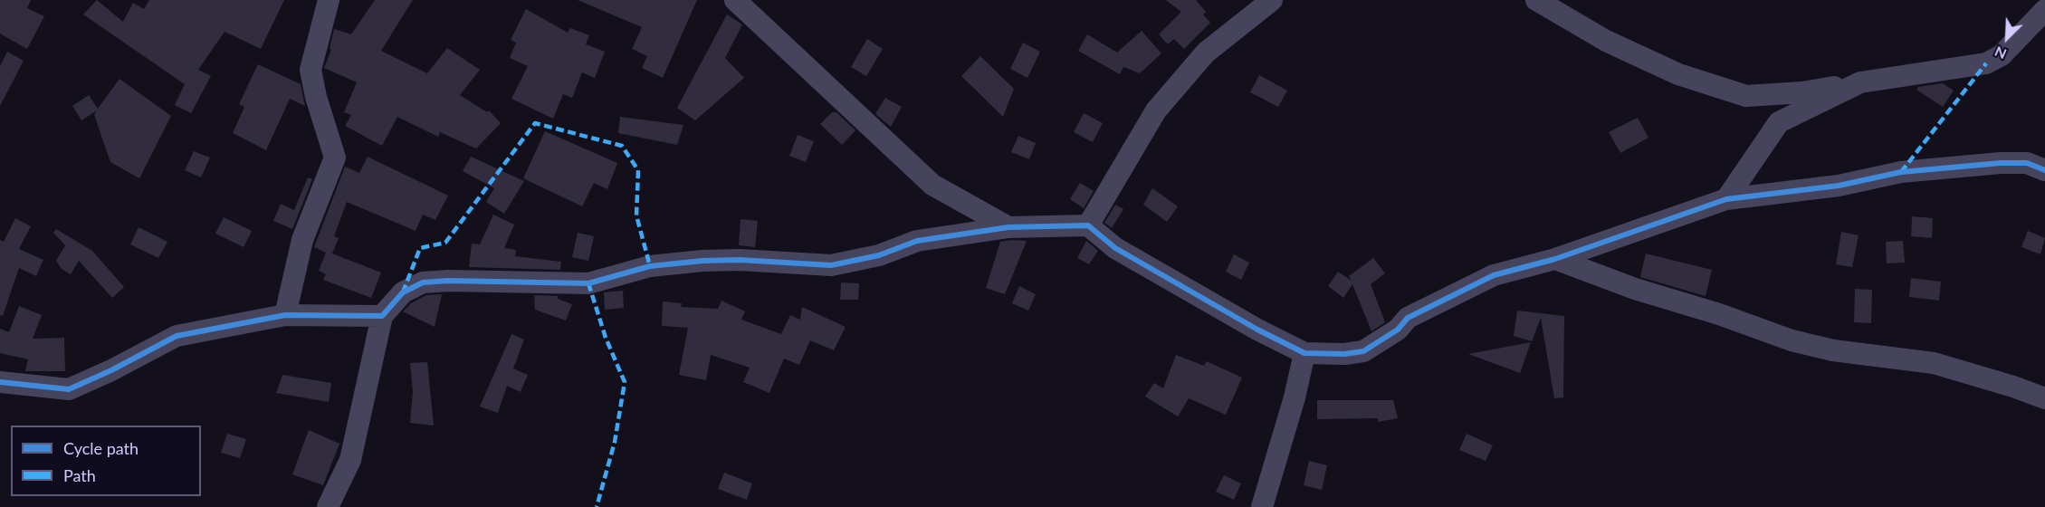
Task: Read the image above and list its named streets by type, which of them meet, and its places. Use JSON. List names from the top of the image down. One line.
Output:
{"legend":["Cycle path","Path"],"north":"bottom left"}
